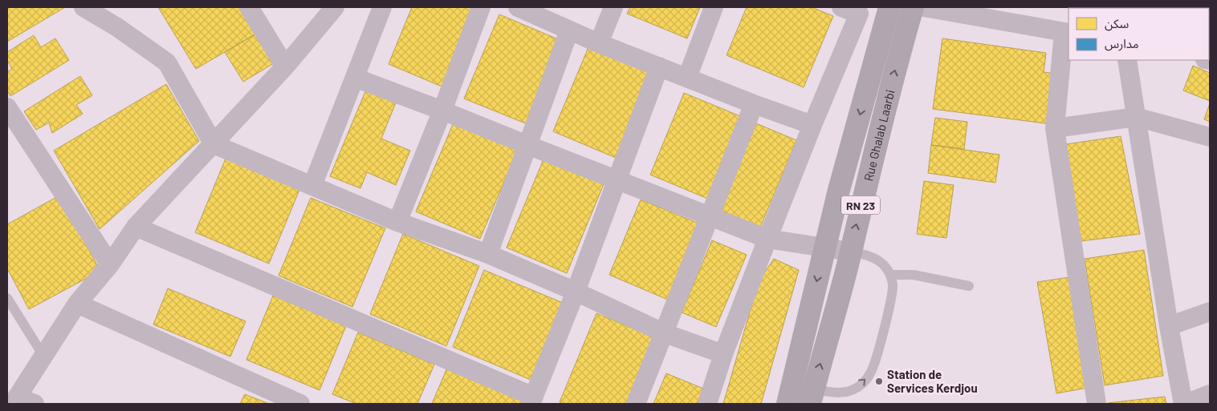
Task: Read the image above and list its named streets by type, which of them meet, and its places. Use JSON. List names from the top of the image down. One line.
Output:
{"streets":{"main road":["Rue Ghalab Laarbi","RN 23"]},"places":["Station de Services Kerdjou"],"legend":["سكن","مدارس"]}
